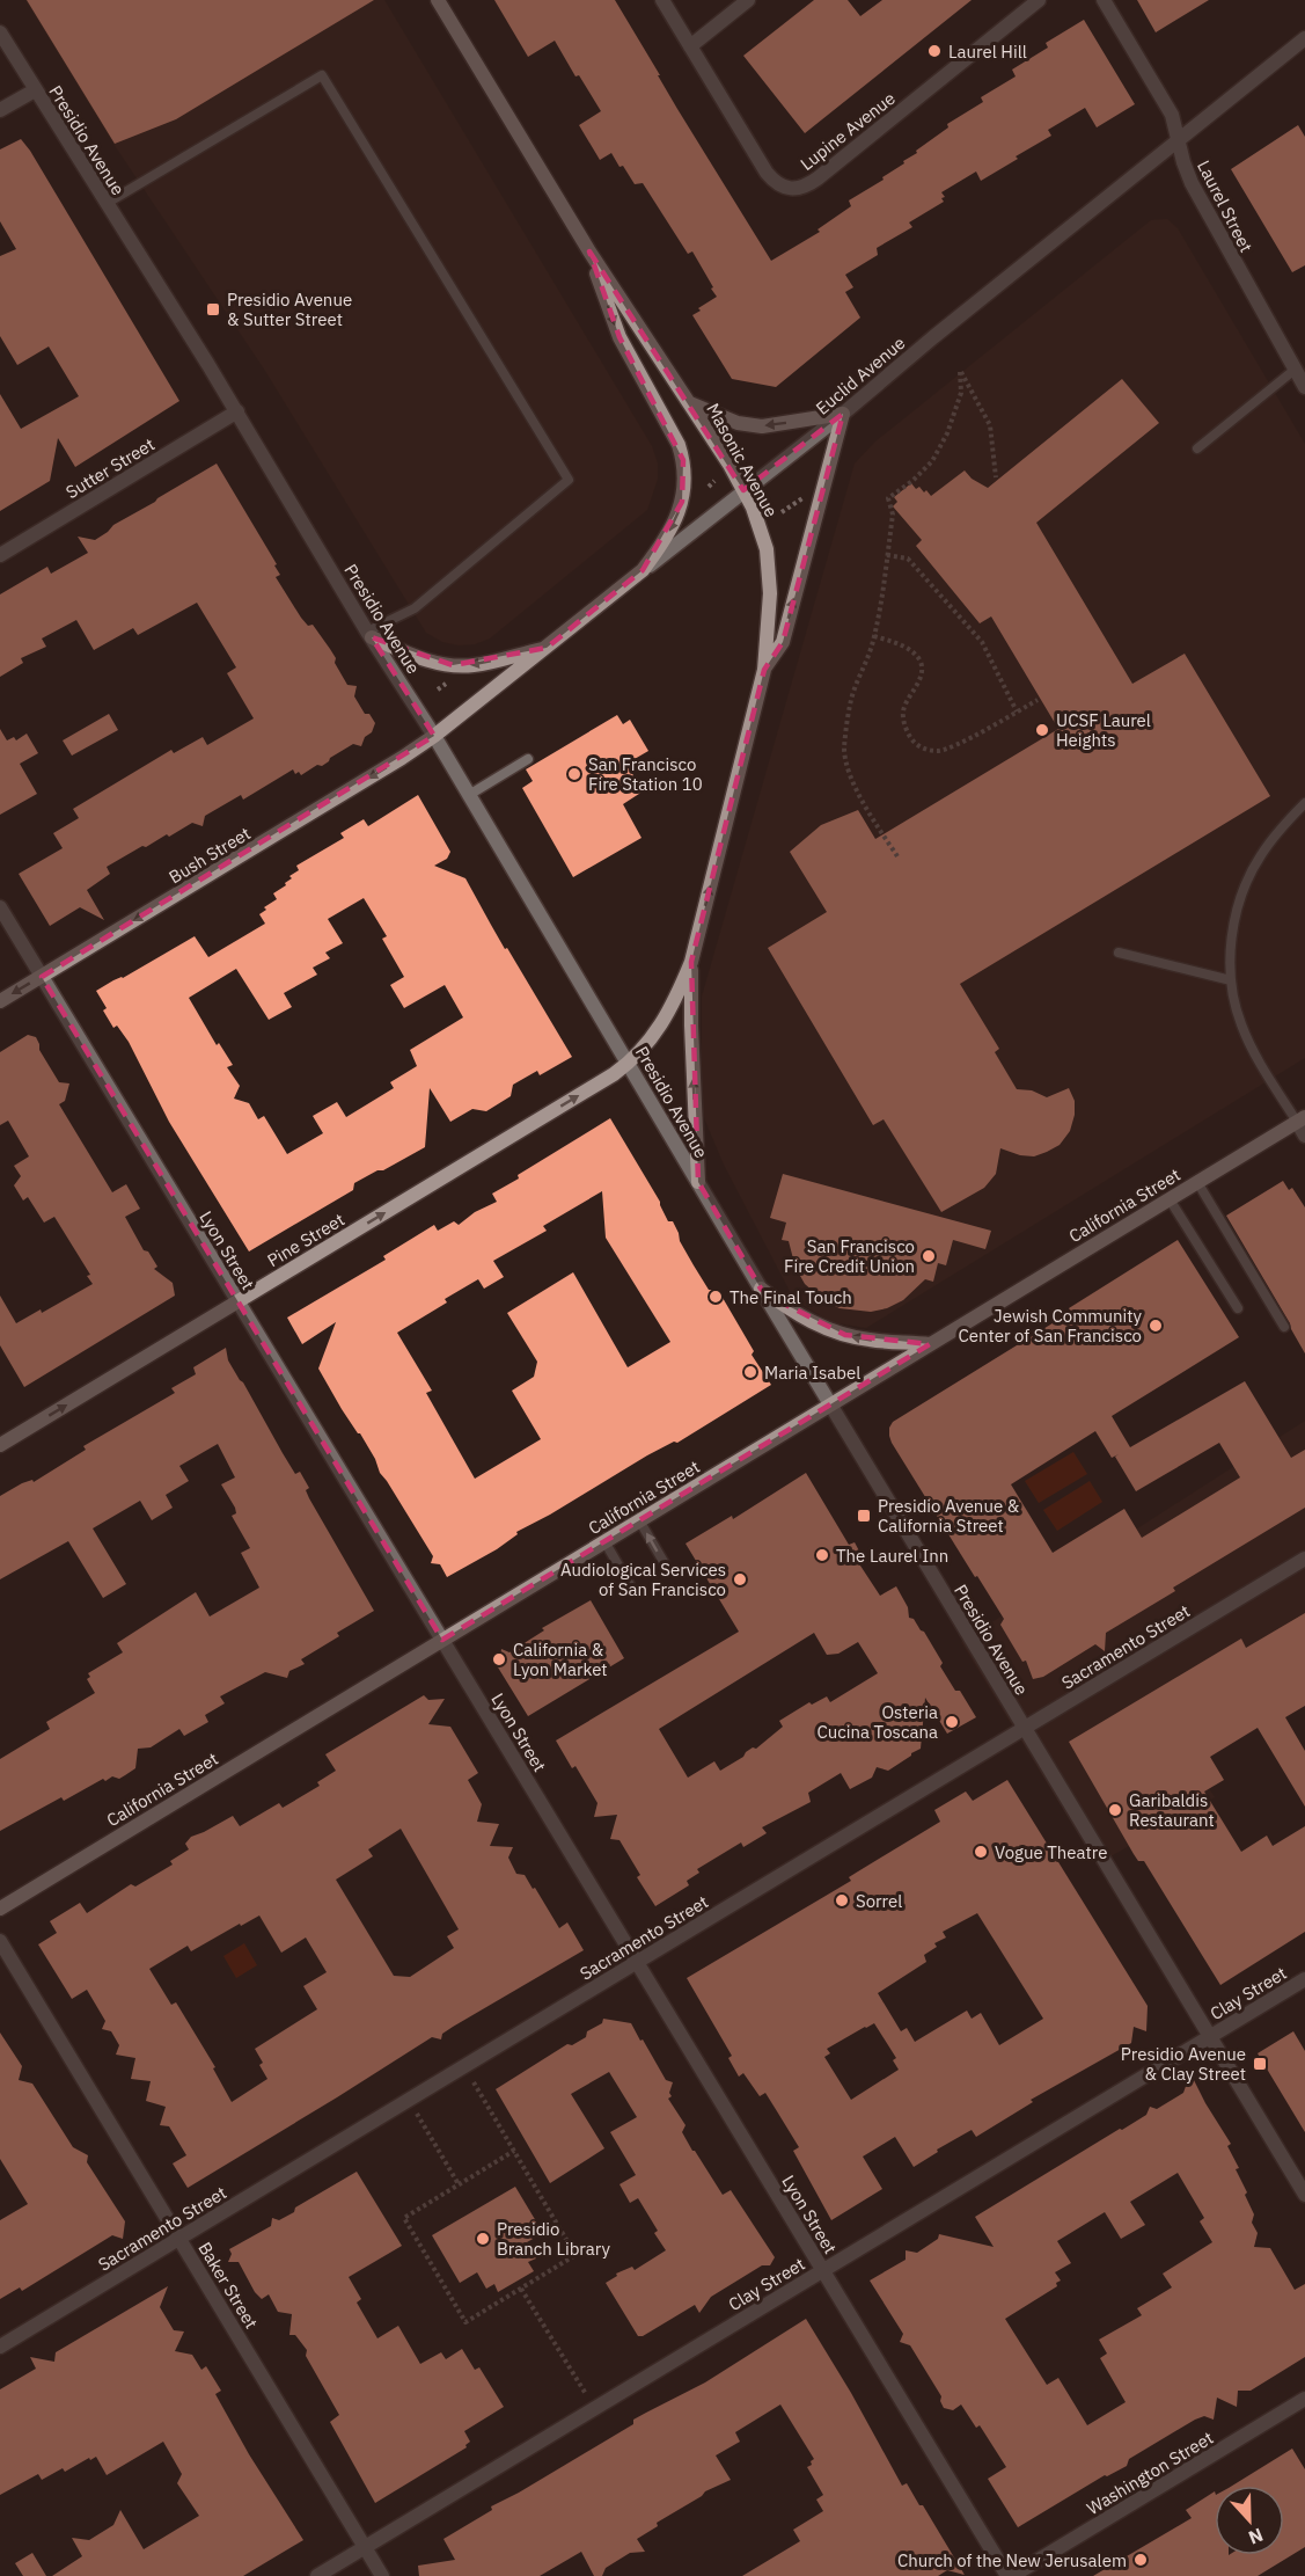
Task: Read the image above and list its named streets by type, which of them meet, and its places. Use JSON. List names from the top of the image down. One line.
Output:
{"streets":{"main road":["Euclid Avenue","Masonic Avenue","Bush Street","California Street","Pine Street"],"street":["Lupine Avenue","Presidio Avenue","Laurel Street","Sutter Street","Lyon Street","Sacramento Street","Clay Street","Baker Street","Washington Street"]},"crossings":[["Presidio Avenue","Euclid Avenue"],["Presidio Avenue","Masonic Avenue"],["Presidio Avenue","Sutter Street"],["Presidio Avenue","Bush Street"],["Presidio Avenue","California Street"],["Presidio Avenue","Pine Street"],["Presidio Avenue","Sacramento Street"],["Presidio Avenue","Clay Street"],["Laurel Street","Euclid Avenue"],["Euclid Avenue","Masonic Avenue"],["Euclid Avenue","Bush Street"],["Masonic Avenue","Pine Street"],["Bush Street","Lyon Street"],["California Street","Lyon Street"],["Pine Street","Lyon Street"],["Lyon Street","Sacramento Street"],["Lyon Street","Clay Street"],["Sacramento Street","Baker Street"],["Clay Street","Baker Street"]],"one_way":["Bush Street","Pine Street"],"places":{"other":["Laurel Hill","UCSF Laurel Heights","San Francisco Fire Station 10","San Francisco Fire Credit Union","The Final Touch","Jewish Community Center of San Francisco","Maria Isabel","The Laurel Inn","Audiological Services of San Francisco","California & Lyon Market","Osteria Cucina Toscana","Garibaldis Restaurant","Vogue Theatre","Sorrel","Presidio Branch Library","Church of the New Jerusalem"],"transit":["Presidio Avenue & Sutter Street","Presidio Avenue & California Street","Presidio Avenue & Clay Street"]},"north":"bottom"}
